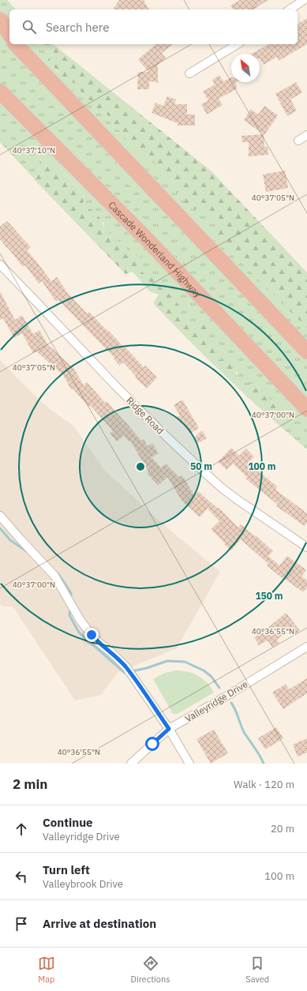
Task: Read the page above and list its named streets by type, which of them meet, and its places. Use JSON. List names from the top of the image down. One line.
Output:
{"streets":{"highway":["Cascade Wonderland Highway"],"street":["Ridge Road","Valleyridge Drive"]},"north":"top left","page":{"search":"Search here","heading":["2 min","Walk · 120 m"],"list":[["Continue","Valleyridge Drive","20 m"],["Turn left","Valleybrook Drive","100 m"],"Arrive at destination"],"nav":["Map","Directions","Saved"]},"coordinates":["40°37'10\"N","40°37'05\"N","40°37'00\"N","40°36'55\"N"],"rings":["50 m","100 m","150 m"]}
